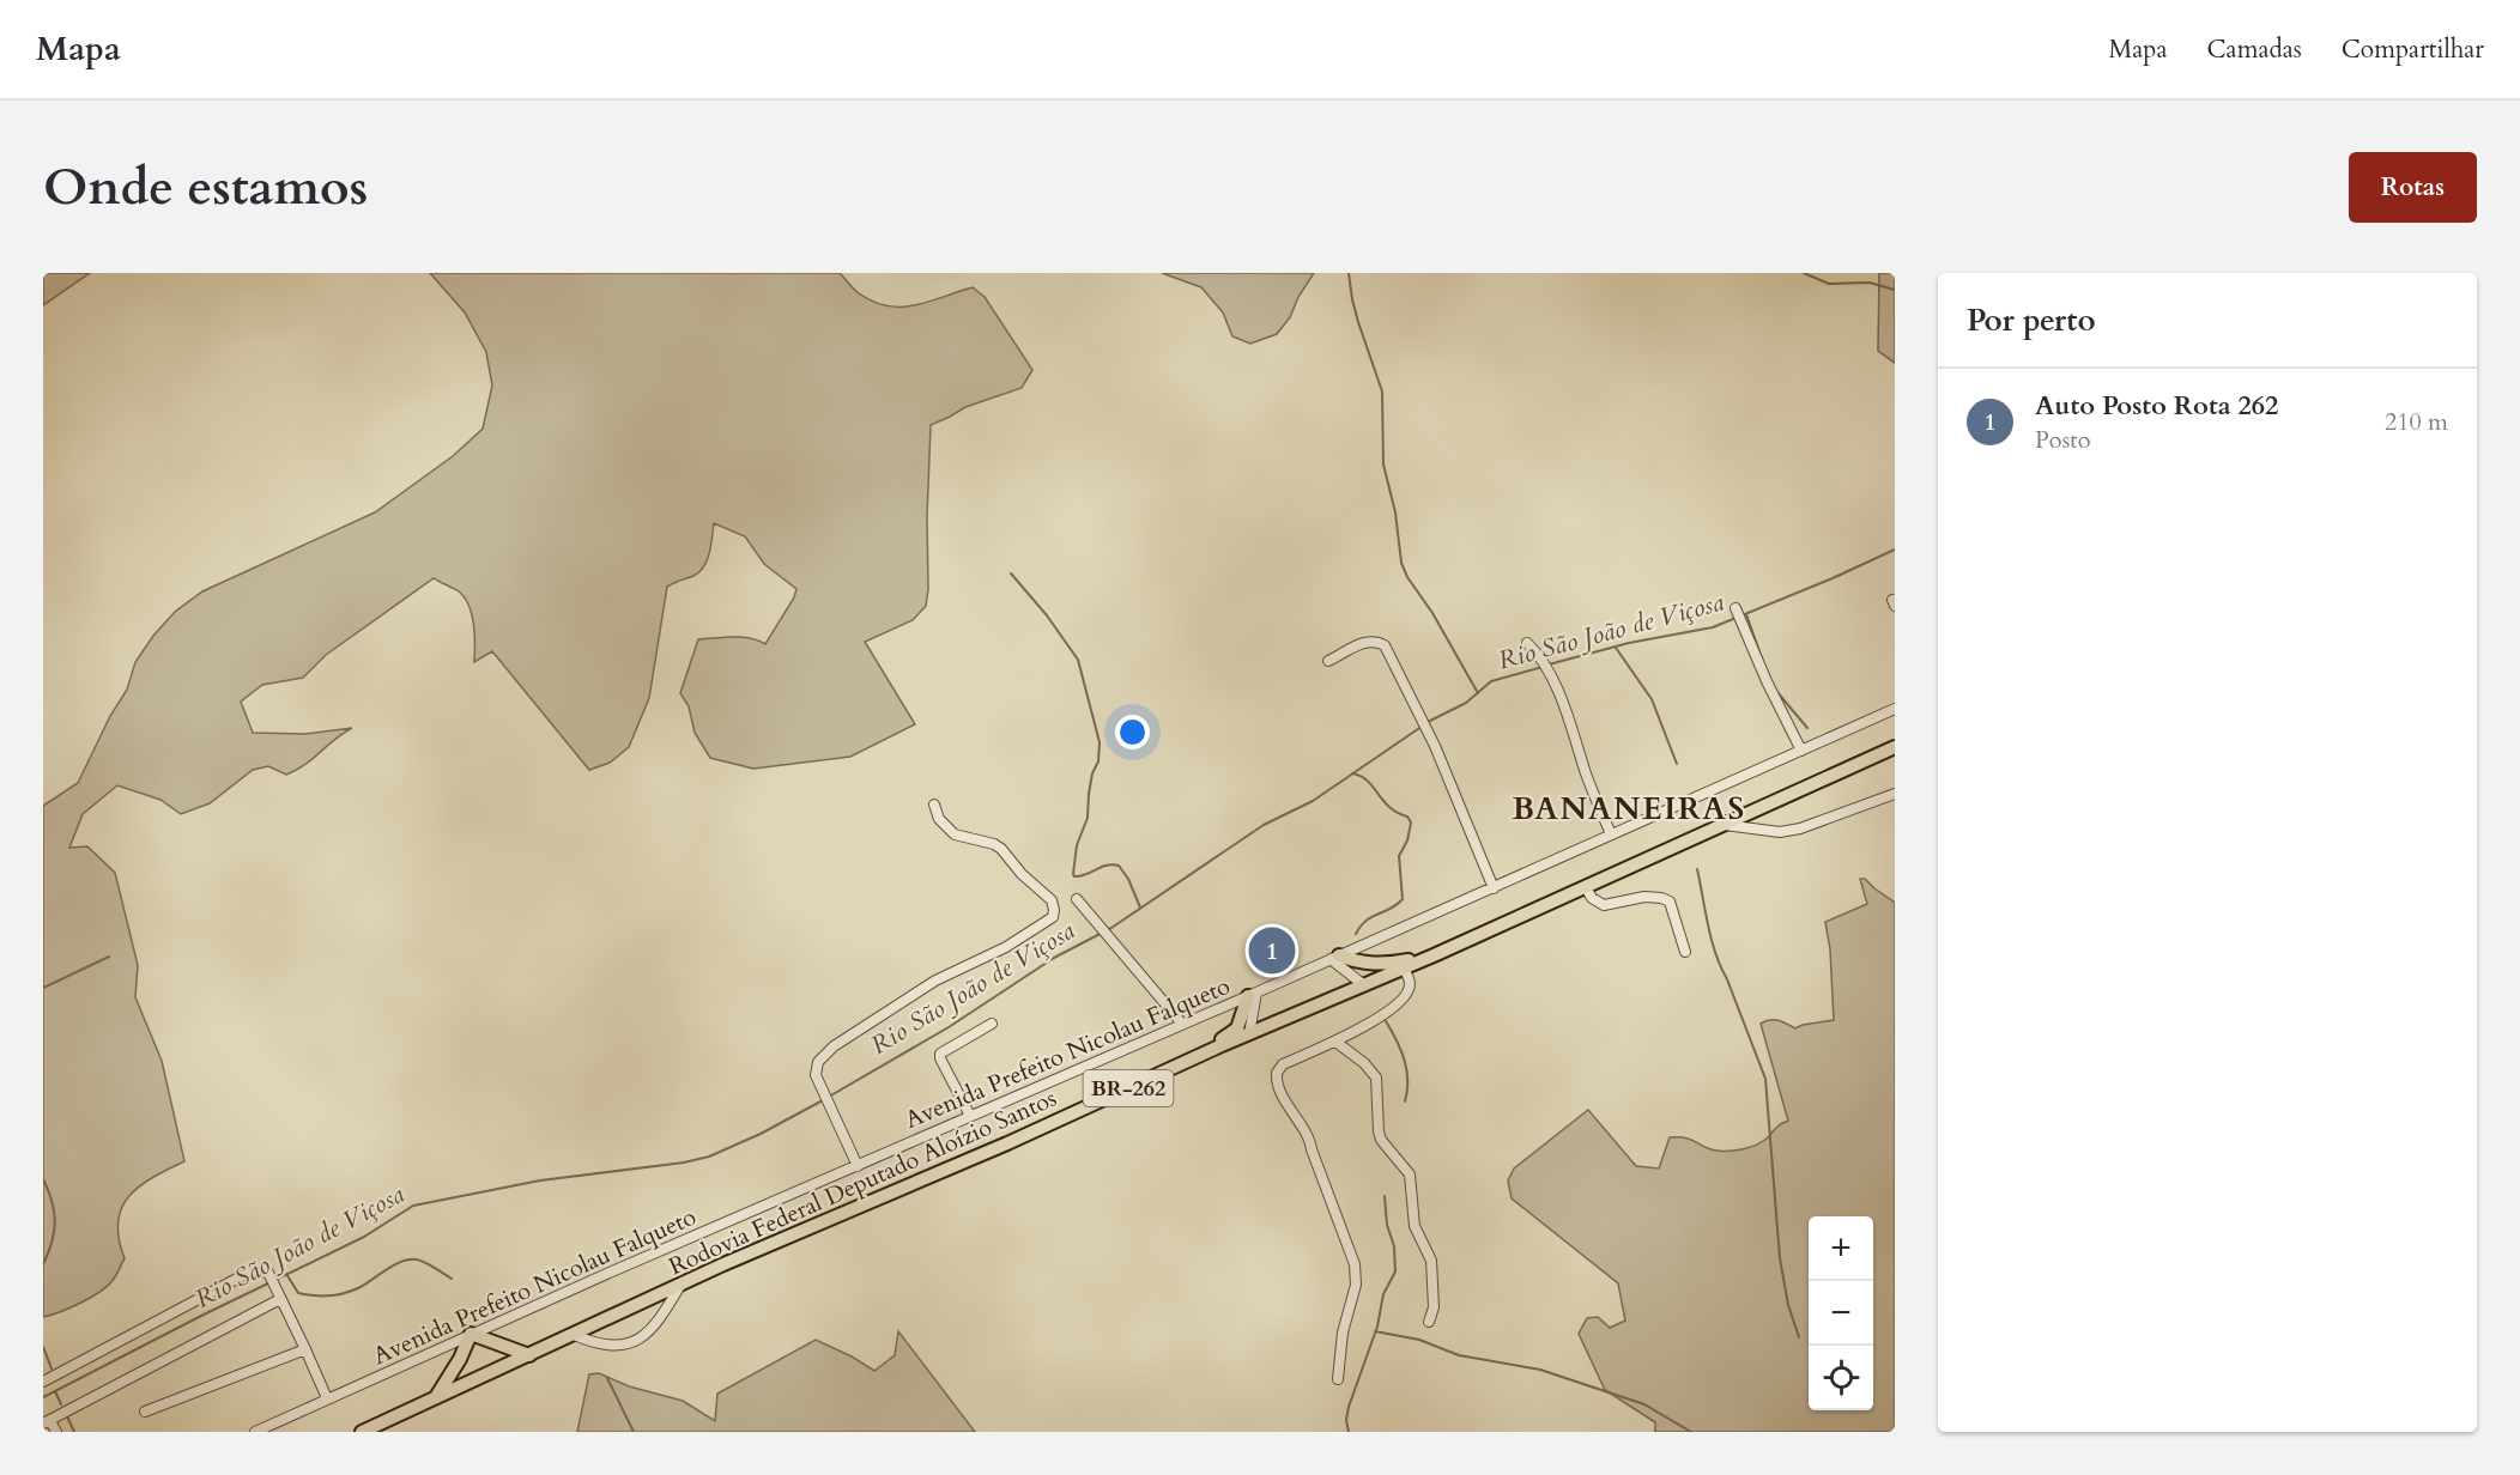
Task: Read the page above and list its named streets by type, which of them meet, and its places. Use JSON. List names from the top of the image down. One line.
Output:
{"streets":{"highway":["BR-262","Rodovia Federal Deputado Aloízio Santos"],"street":["Avenida Prefeito Nicolau Falqueto"]},"districts":["BANANEIRAS"],"water":["Rio São João de Viçosa"],"page":{"header":"Mapa","nav":["Mapa","Camadas","Compartilhar"],"buttons":"Rotas","title":"Onde estamos","heading":"Por perto","list":[{"mark":"1","name":"Auto Posto Rota 262","note":"Posto","value":"210 m"}],"pins":"1","map_buttons":["+","−"]}}
